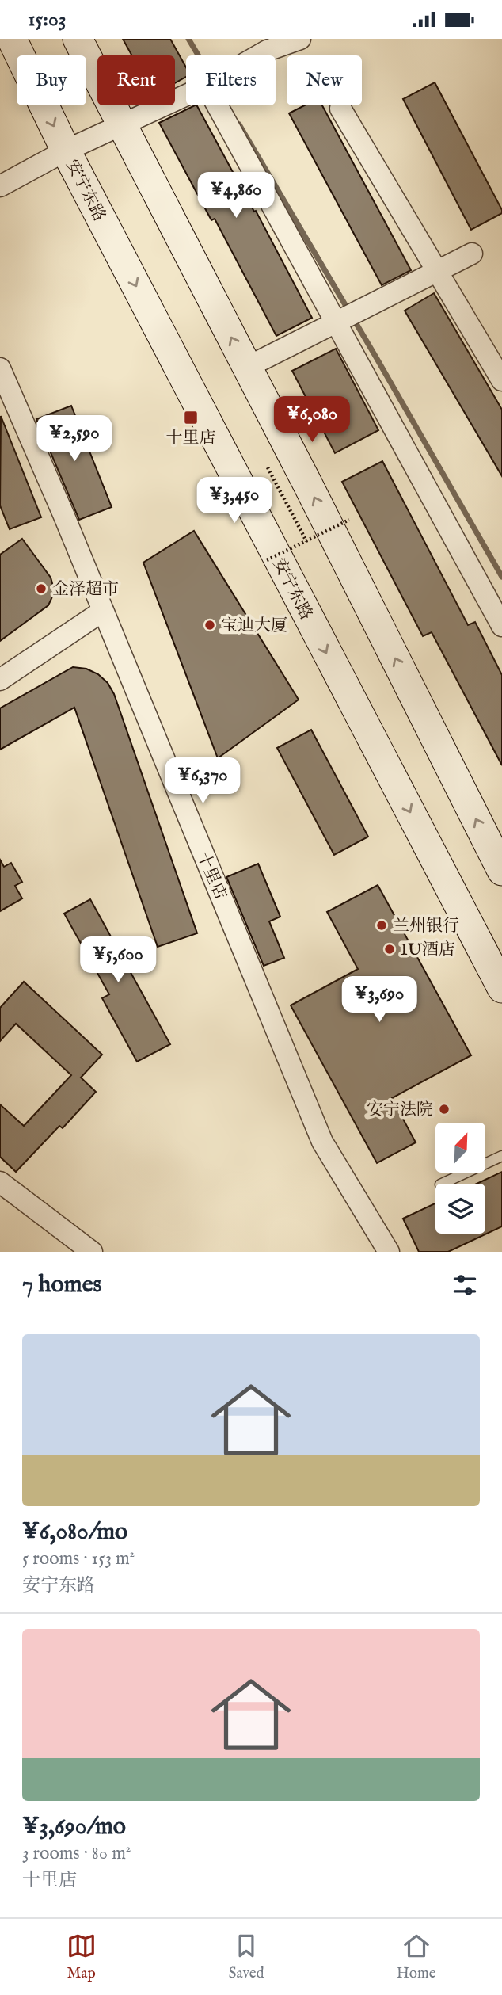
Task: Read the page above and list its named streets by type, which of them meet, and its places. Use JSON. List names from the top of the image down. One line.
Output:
{"streets":{"main road":["安宁东路"],"street":["十里店"]},"places":{"transit":["十里店"],"other":["金泽超市","宝迪大厦","兰州银行","IU酒店","安宁法院"]},"north":"top right","page":{"status":"15:03","chip":["Buy","Rent","Filters","New"],"price":["¥4,860","¥6,080","¥2,590","¥3,450","¥6,370","¥5,600","¥3,690"],"heading":"7 homes","list":[{"name":"¥6,080/mo","note":"5 rooms · 153 m² · 安宁东路"},{"name":"¥3,690/mo","note":"3 rooms · 80 m² · 十里店"}],"tabs":["Map","Saved","Home"]}}
